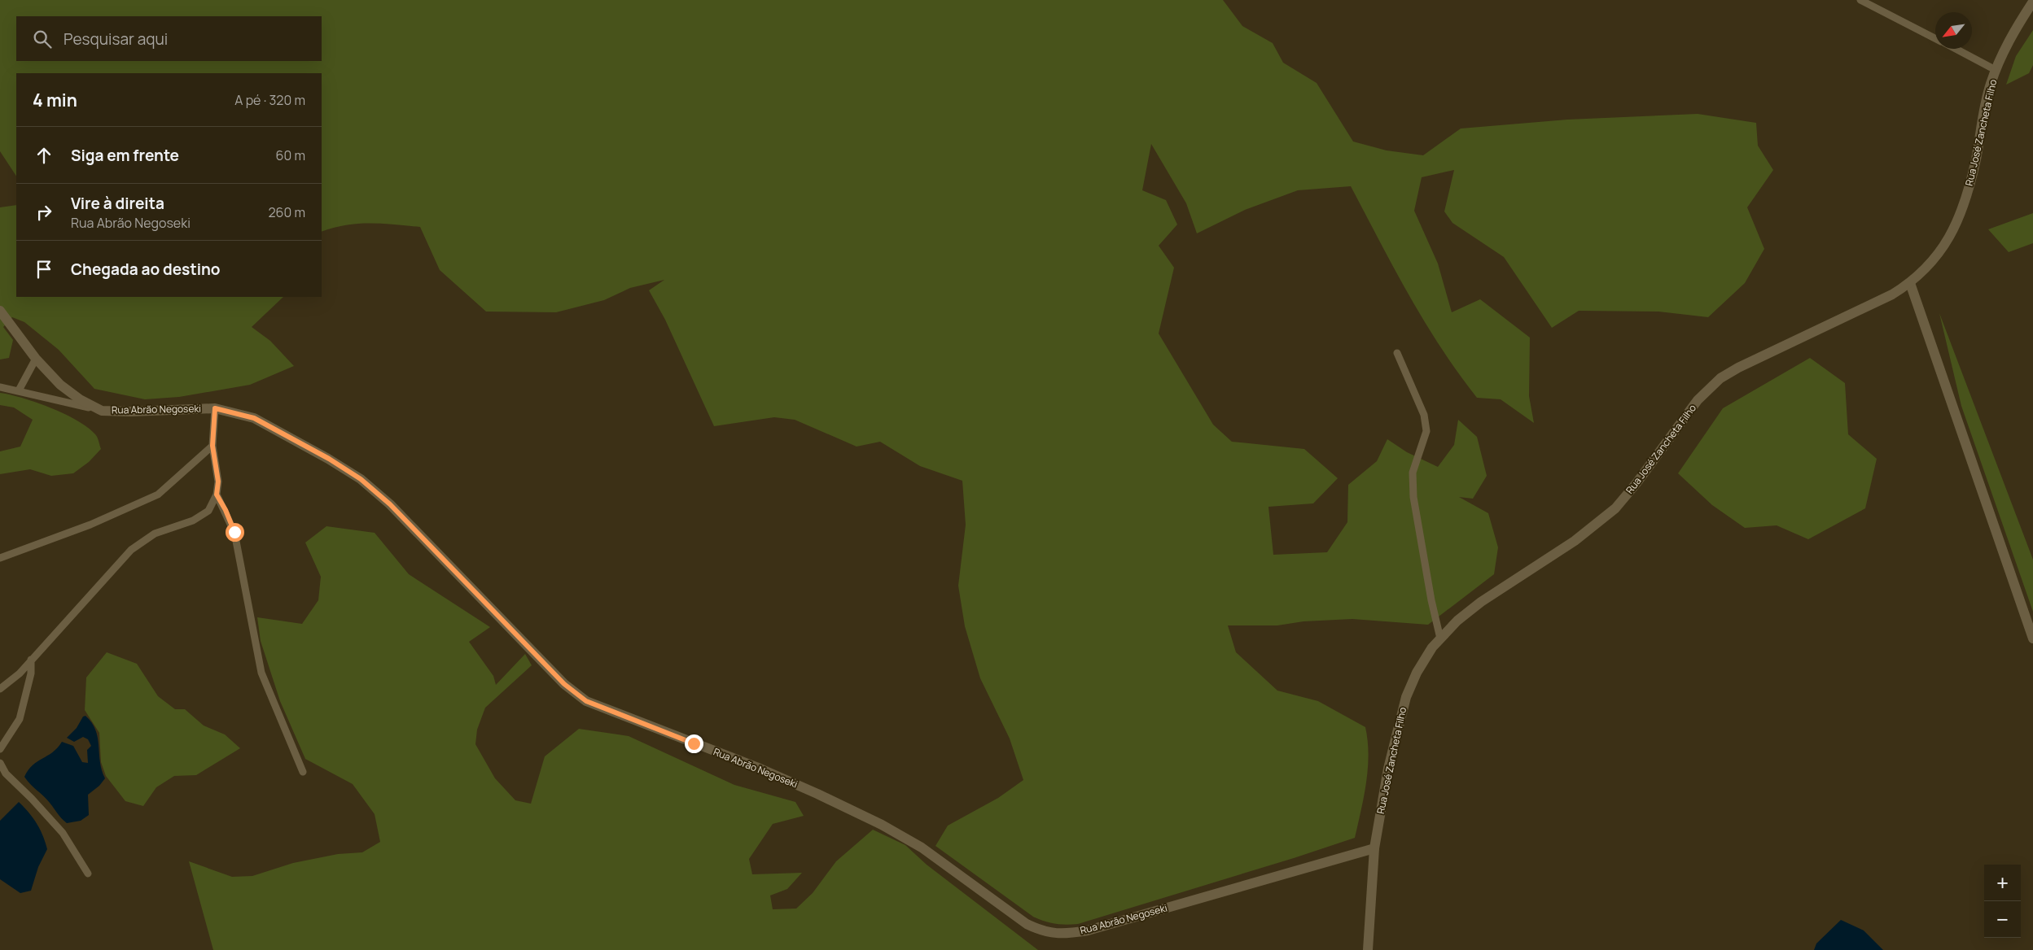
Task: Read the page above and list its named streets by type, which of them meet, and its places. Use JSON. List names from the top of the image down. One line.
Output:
{"streets":{"street":["Rua José Zancheta Filho","Rua Abrão Negoseki"]},"crossings":[["Rua José Zancheta Filho","Rua Abrão Negoseki"]],"north":"bottom left","page":{"search":"Pesquisar aqui","heading":["4 min","A pé · 320 m"],"list":[["Siga em frente","60 m"],["Vire à direita","Rua Abrão Negoseki","260 m"],"Chegada ao destino"],"map_buttons":["+","−"]}}
